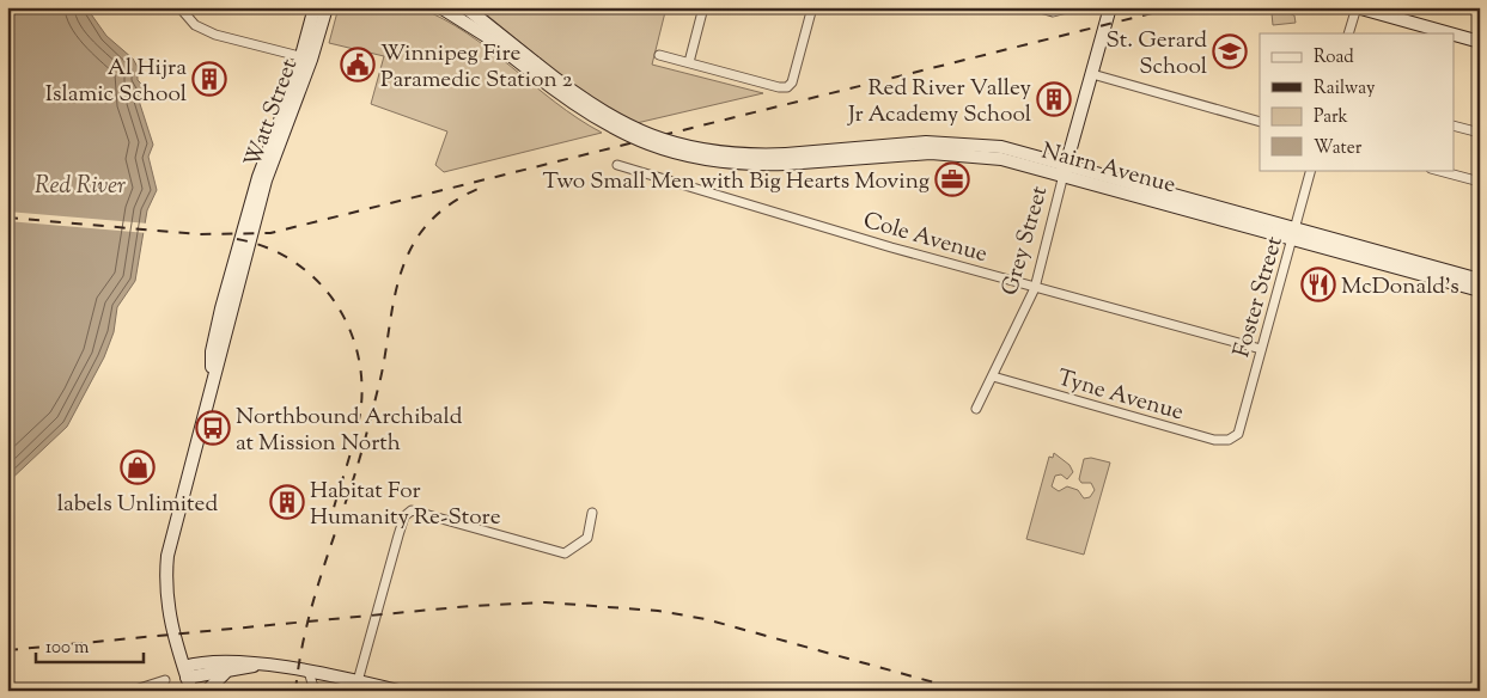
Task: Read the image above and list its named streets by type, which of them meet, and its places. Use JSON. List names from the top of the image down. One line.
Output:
{"streets":{"main road":["Watt Street","Nairn Avenue","Grey Street"],"street":["Cole Avenue","Foster Street","Tyne Avenue"]},"crossings":[["Nairn Avenue","Grey Street"],["Nairn Avenue","Foster Street"],["Cole Avenue","Grey Street"],["Cole Avenue","Foster Street"],["Grey Street","Tyne Avenue"],["Foster Street","Tyne Avenue"]],"water":["Red River"],"places":{"school or university":["St. Gerard School"],"public building":["Winnipeg Fire Paramedic Station 2"],"building":["Al Hijra Islamic School","Red River Valley Jr Academy School","Habitat For Humanity Re-Store"],"office":["Two Small Men with Big Hearts Moving"],"restaurant":["McDonald's"],"bus stop":["Northbound Archibald at Mission North"],"shop":["labels Unlimited"]},"legend":["Road","Railway","Park","Water"],"scale_bar":"100 m"}
